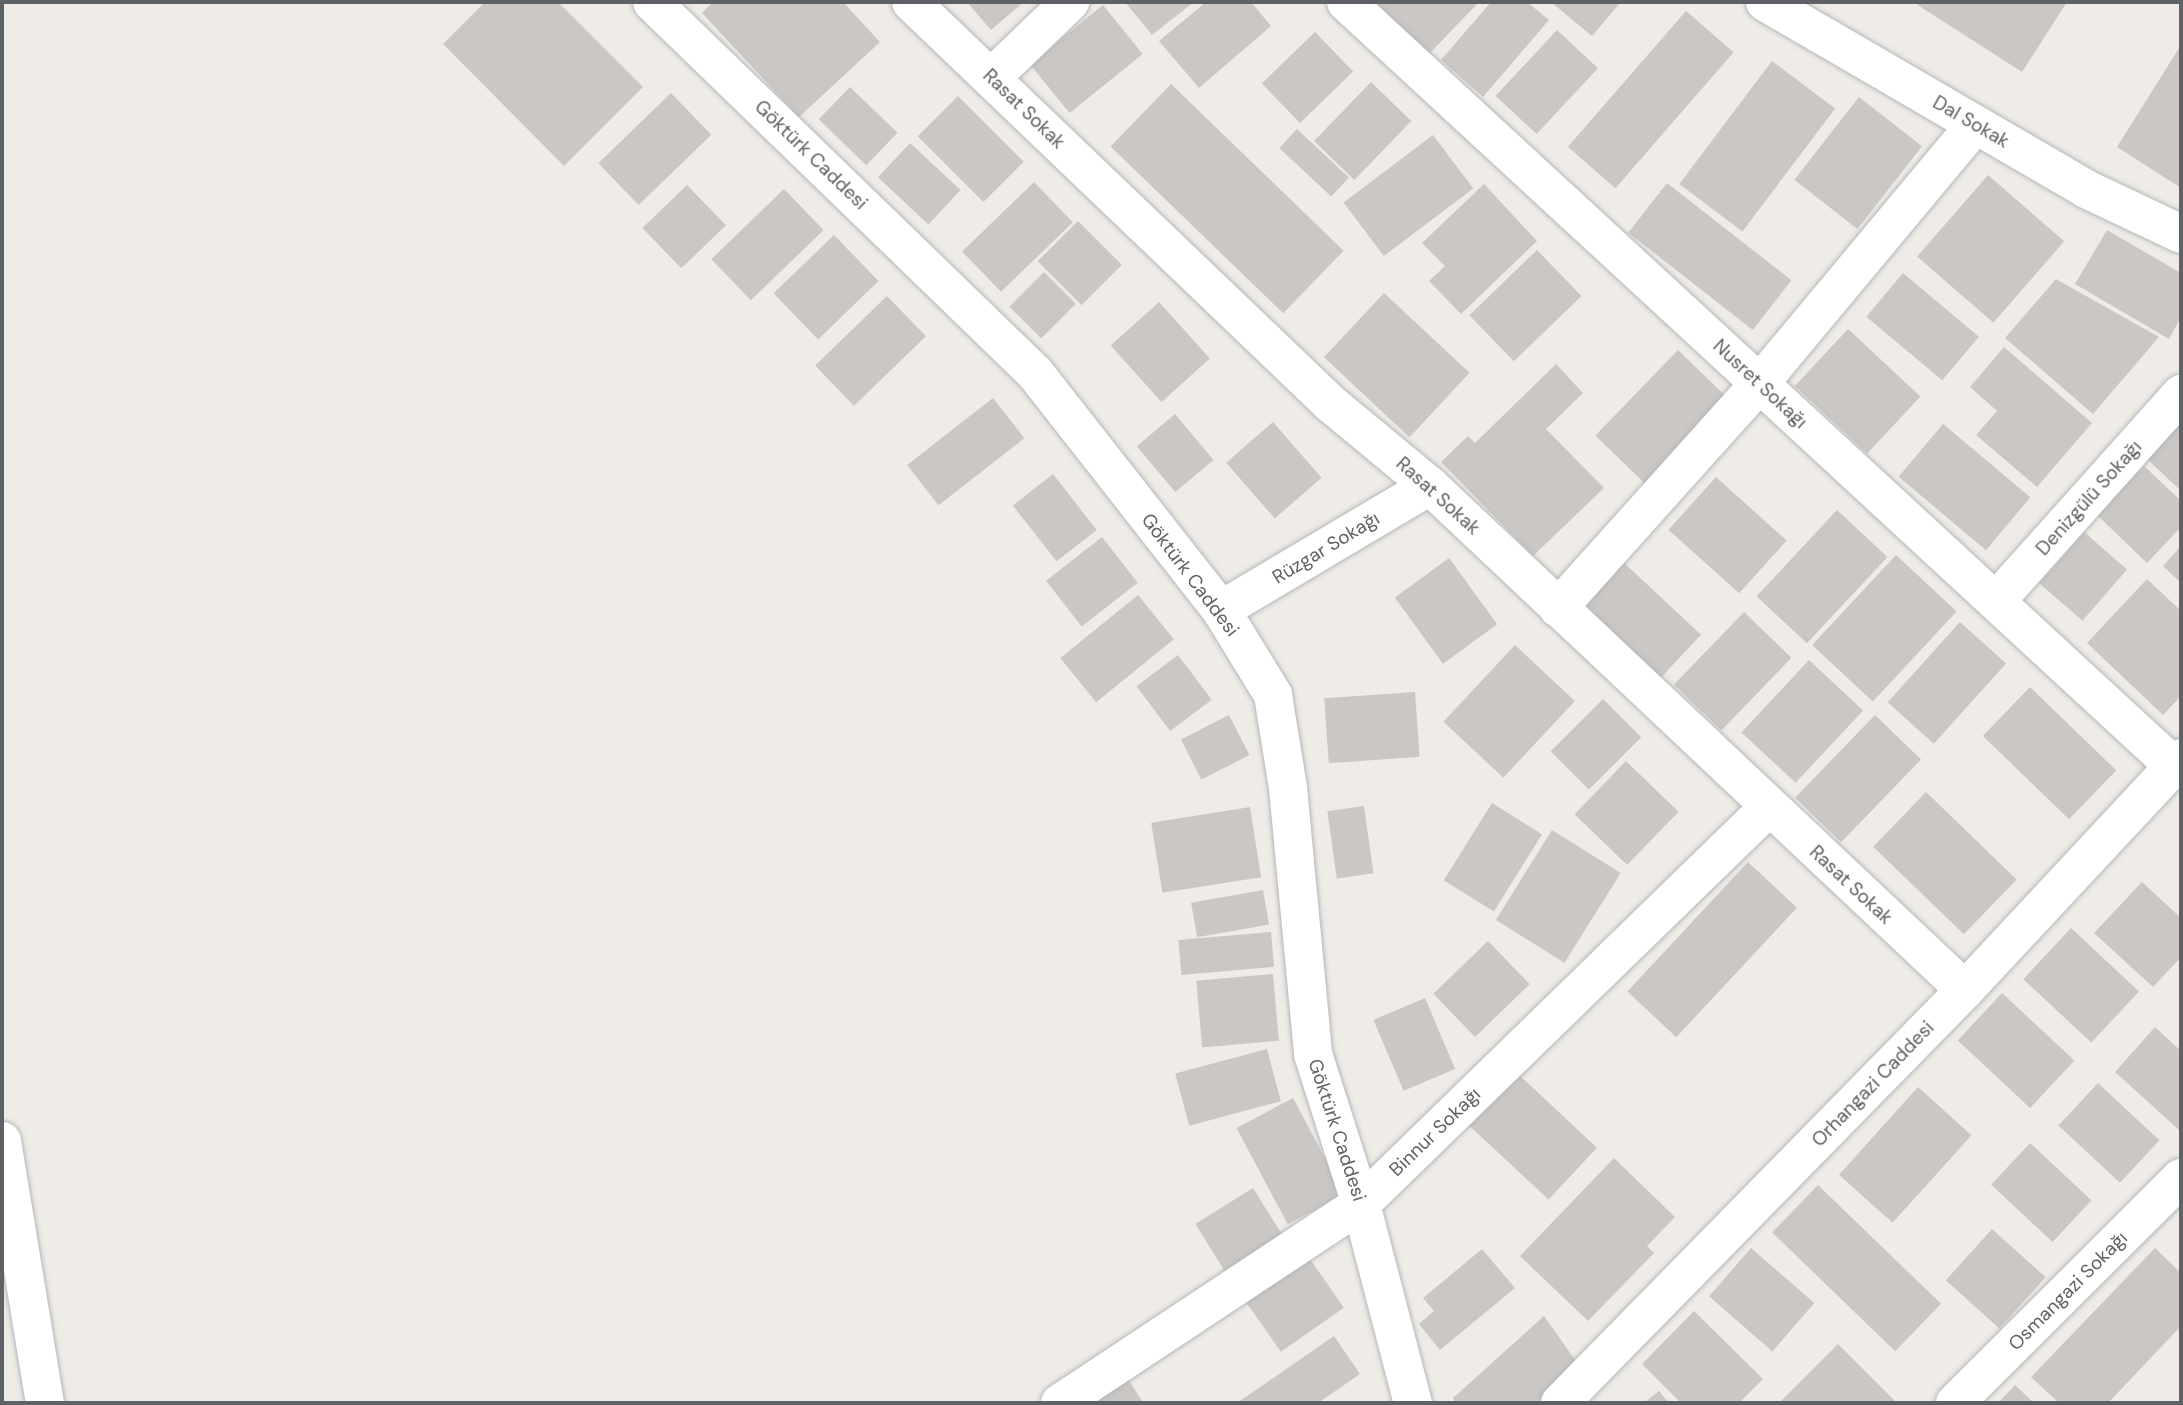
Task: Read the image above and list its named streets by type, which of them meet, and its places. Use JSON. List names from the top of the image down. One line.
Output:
{"streets":{"street":["Rasat Sokak","Dal Sokak","Göktürk Caddesi","Nusret Sokağı","Denizgülü Sokağı","Rüzgar Sokağı","Orhangazi Caddesi","Binnur Sokağı","Osmangazi Sokağı"]},"crossings":[["Rasat Sokak","Rüzgar Sokağı"],["Rasat Sokak","Orhangazi Caddesi"],["Rasat Sokak","Binnur Sokağı"],["Göktürk Caddesi","Rüzgar Sokağı"],["Göktürk Caddesi","Binnur Sokağı"],["Nusret Sokağı","Denizgülü Sokağı"],["Nusret Sokağı","Orhangazi Caddesi"]]}
